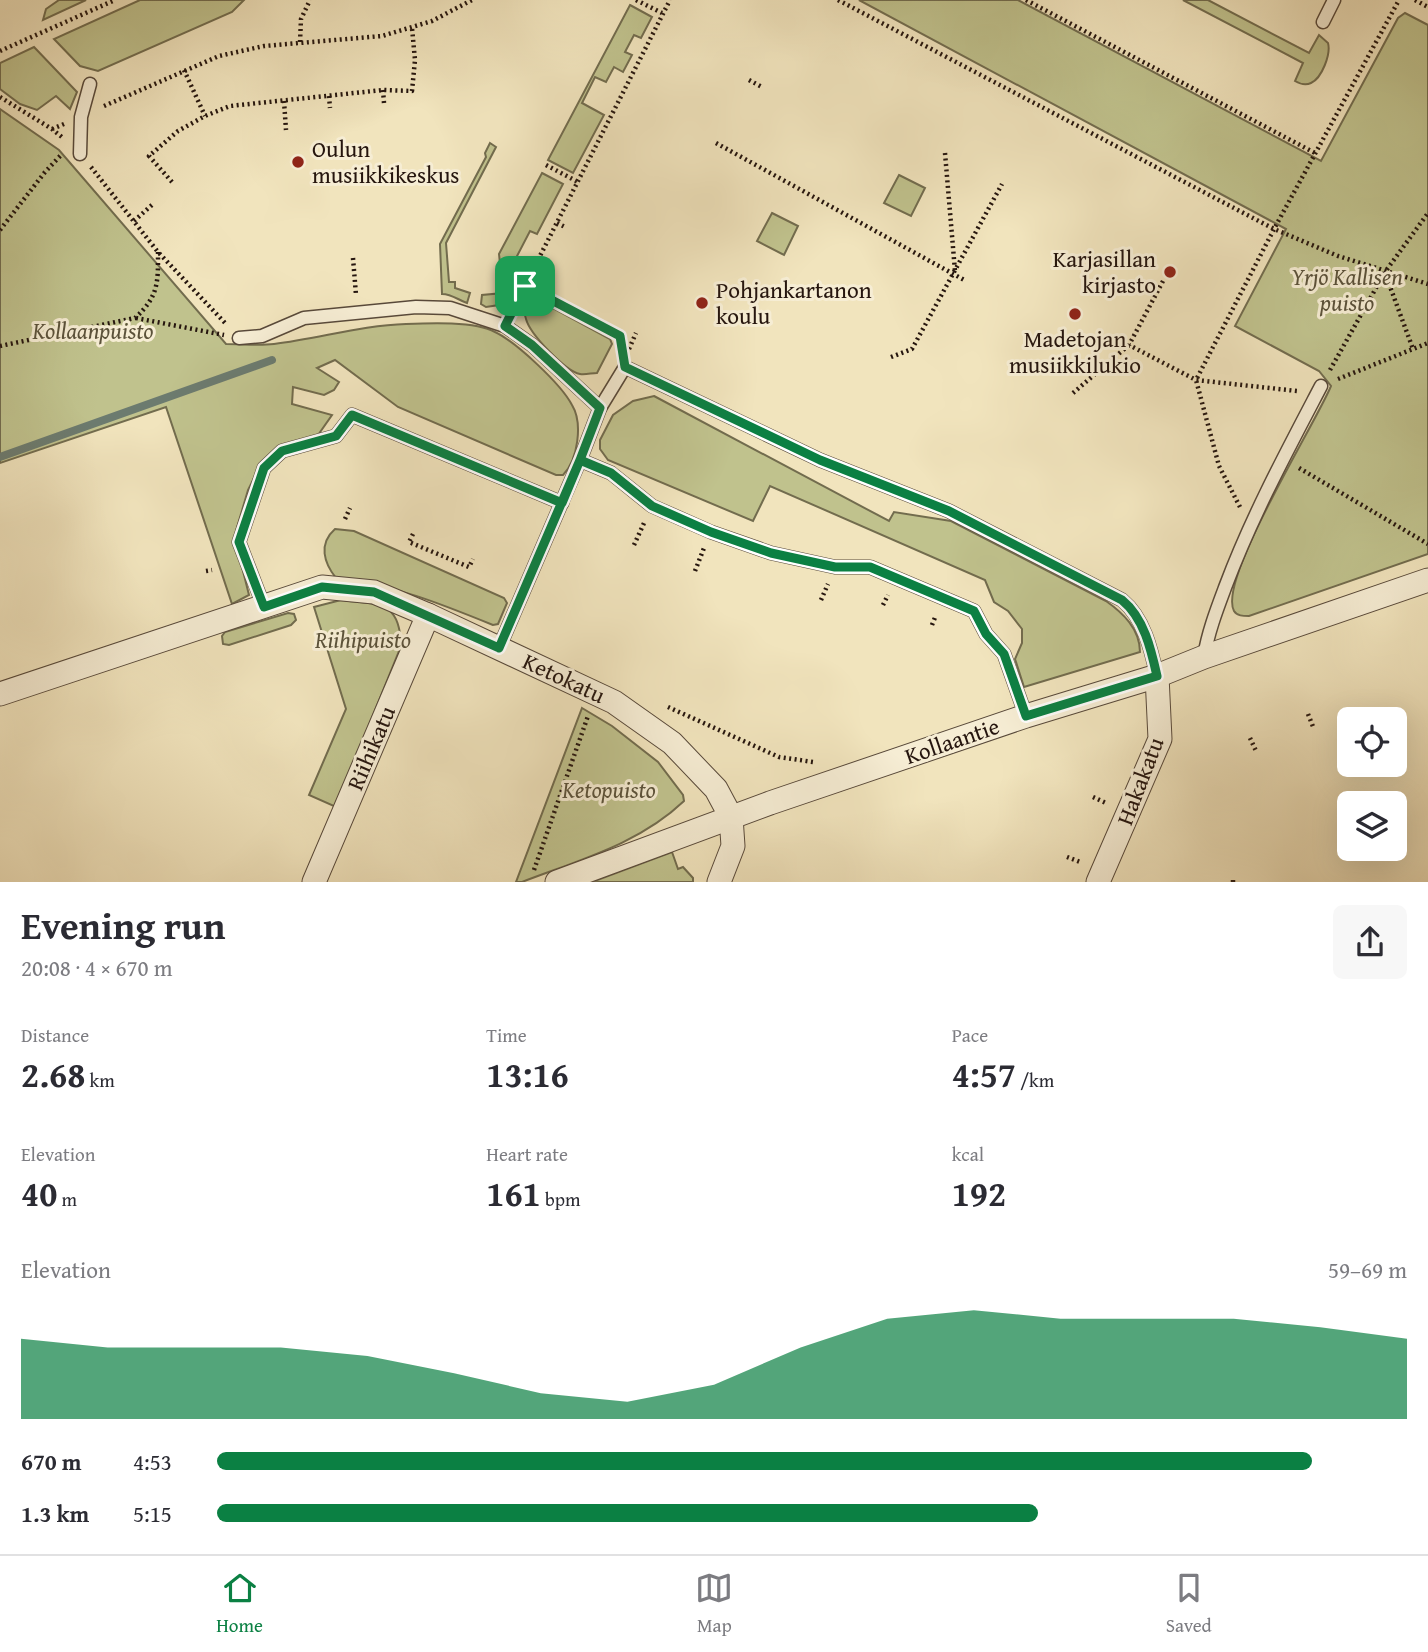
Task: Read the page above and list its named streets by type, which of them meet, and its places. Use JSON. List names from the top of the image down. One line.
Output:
{"streets":{"street":["Ketokatu","Kollaantie","Riihikatu","Hakakatu"]},"crossings":[["Ketokatu","Kollaantie"],["Ketokatu","Riihikatu"],["Kollaantie","Hakakatu"]],"parks":["Yrjö Kallisen puisto","Kollaanpuisto","Riihipuisto","Ketopuisto"],"places":["Oulun musiikkikeskus","Karjasillan kirjasto","Pohjankartanon koulu","Madetojan musiikkilukio"],"page":{"heading":["Evening run","20:08 · 4 × 670 m"],"stats":[["Distance","2.68 km"],["Time","13:16"],["Pace","4:57 /km"],["Elevation","40 m"],["Heart rate","161 bpm"],["kcal","192"]],"chart":["Elevation","59–69 m"],"list":[{"name":"670 m","note":"4:53"},{"name":"1.3 km","note":"5:15"}],"tabs":["Home","Map","Saved"]}}
